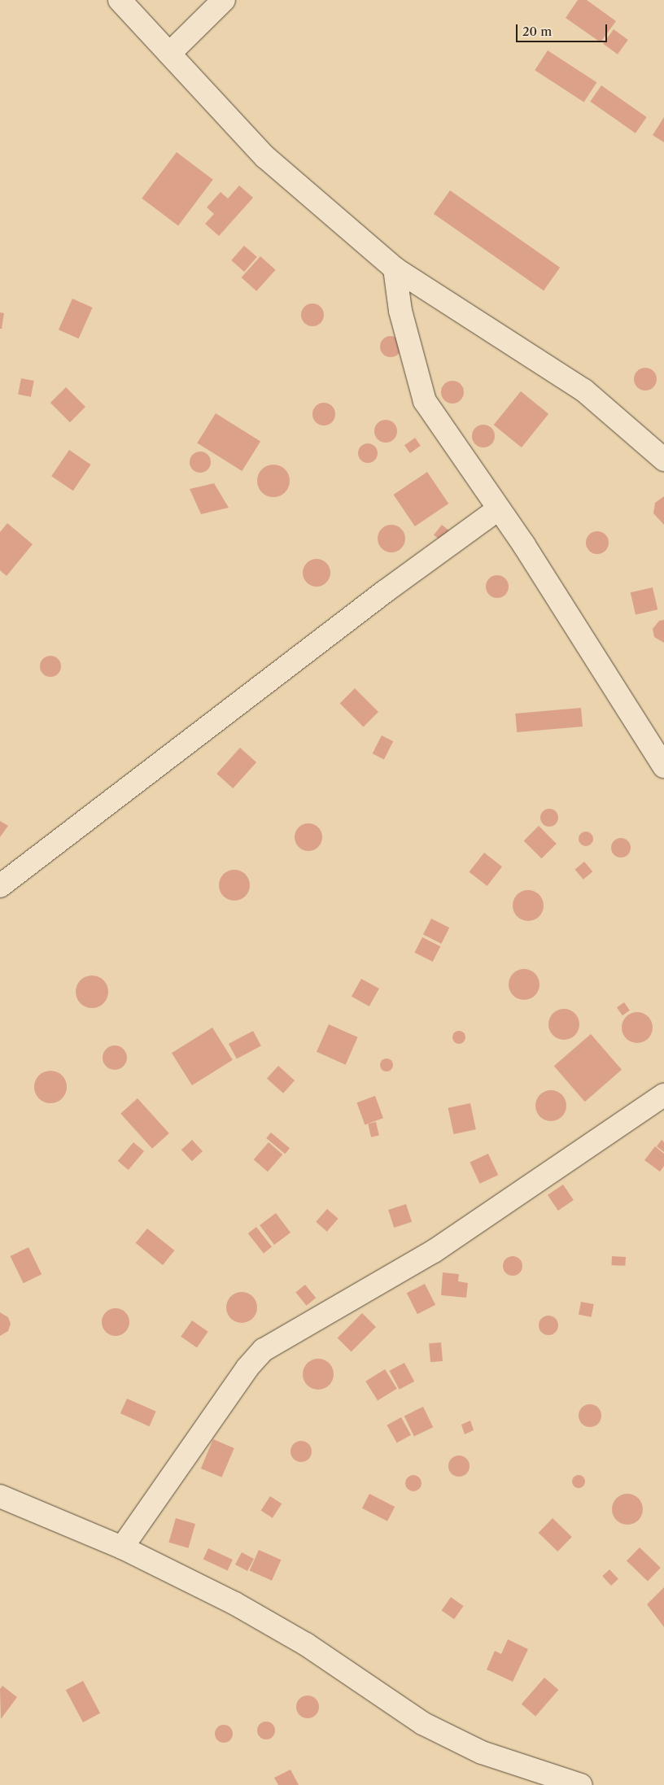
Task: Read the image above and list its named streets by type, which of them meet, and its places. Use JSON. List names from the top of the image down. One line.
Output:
{"scale_bar":"20 m"}
